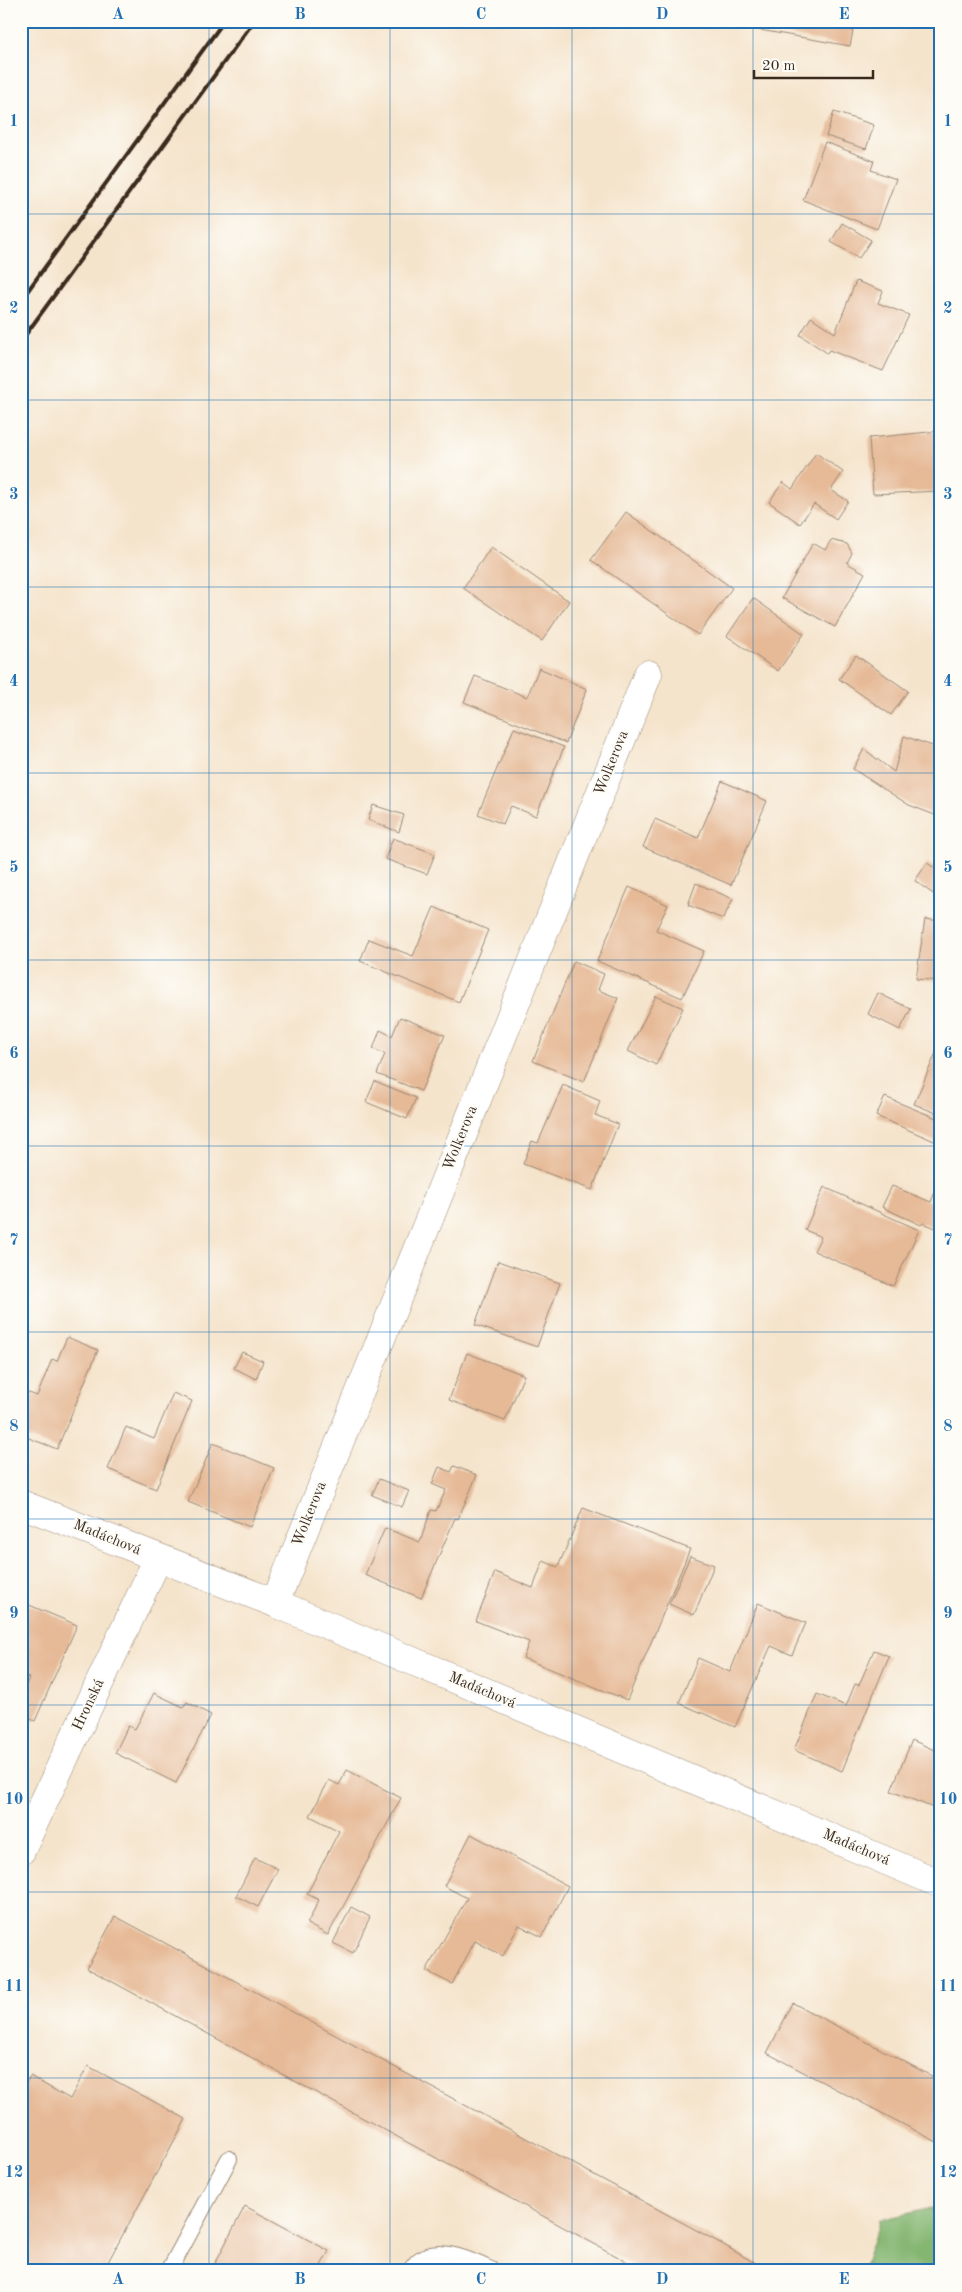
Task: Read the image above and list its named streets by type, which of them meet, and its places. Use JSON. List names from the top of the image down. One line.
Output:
{"streets":{"street":["Wolkerova","Madáchová","Hronská"]},"crossings":[["Wolkerova","Madáchová"],["Madáchová","Hronská"]],"scale_bar":"20 m","grid":{"columns":["A","B","C","D","E"],"rows":["1","2","3","4","5","6","7","8","9","10","11","12"]}}
